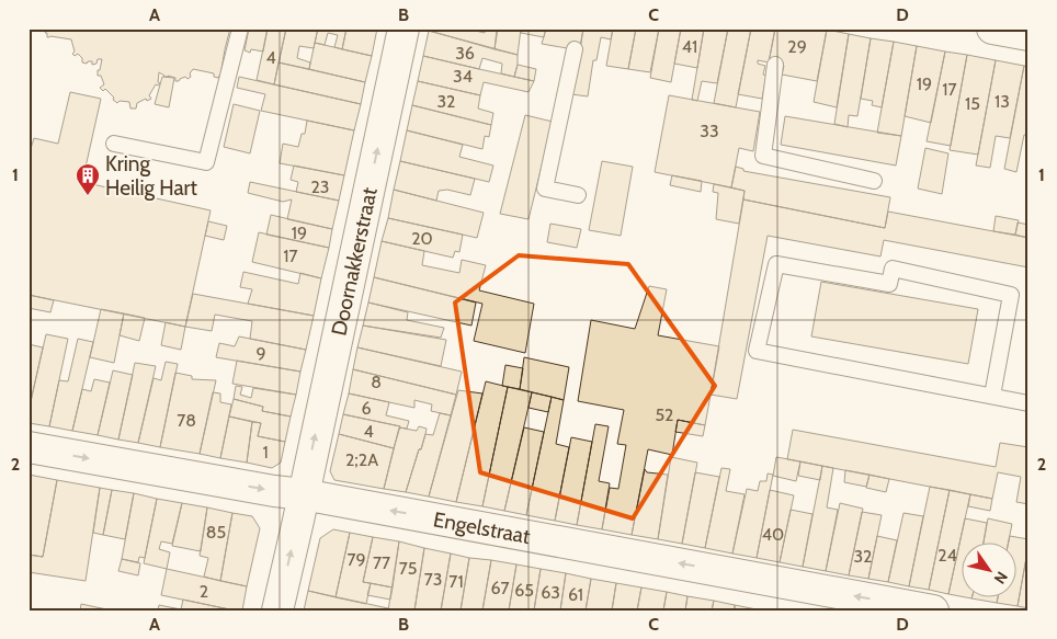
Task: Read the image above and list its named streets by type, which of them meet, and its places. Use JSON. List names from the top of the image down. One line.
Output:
{"streets":{"street":["Doornakkerstraat","Engelstraat"]},"crossings":[["Doornakkerstraat","Engelstraat"]],"one_way":["Doornakkerstraat"],"places":{"building":["Kring Heilig Hart"]},"house_numbers":["41","29","36","4","34","19","17","32","13","15","33","23","19","20","17","9","8","6","52","78","4","1","2;2A","85","40","24","32","79","77","75","73","71","67","65","2","63","61"],"north":"bottom right","grid":{"columns":["A","B","C","D"],"rows":["1","2"]}}
